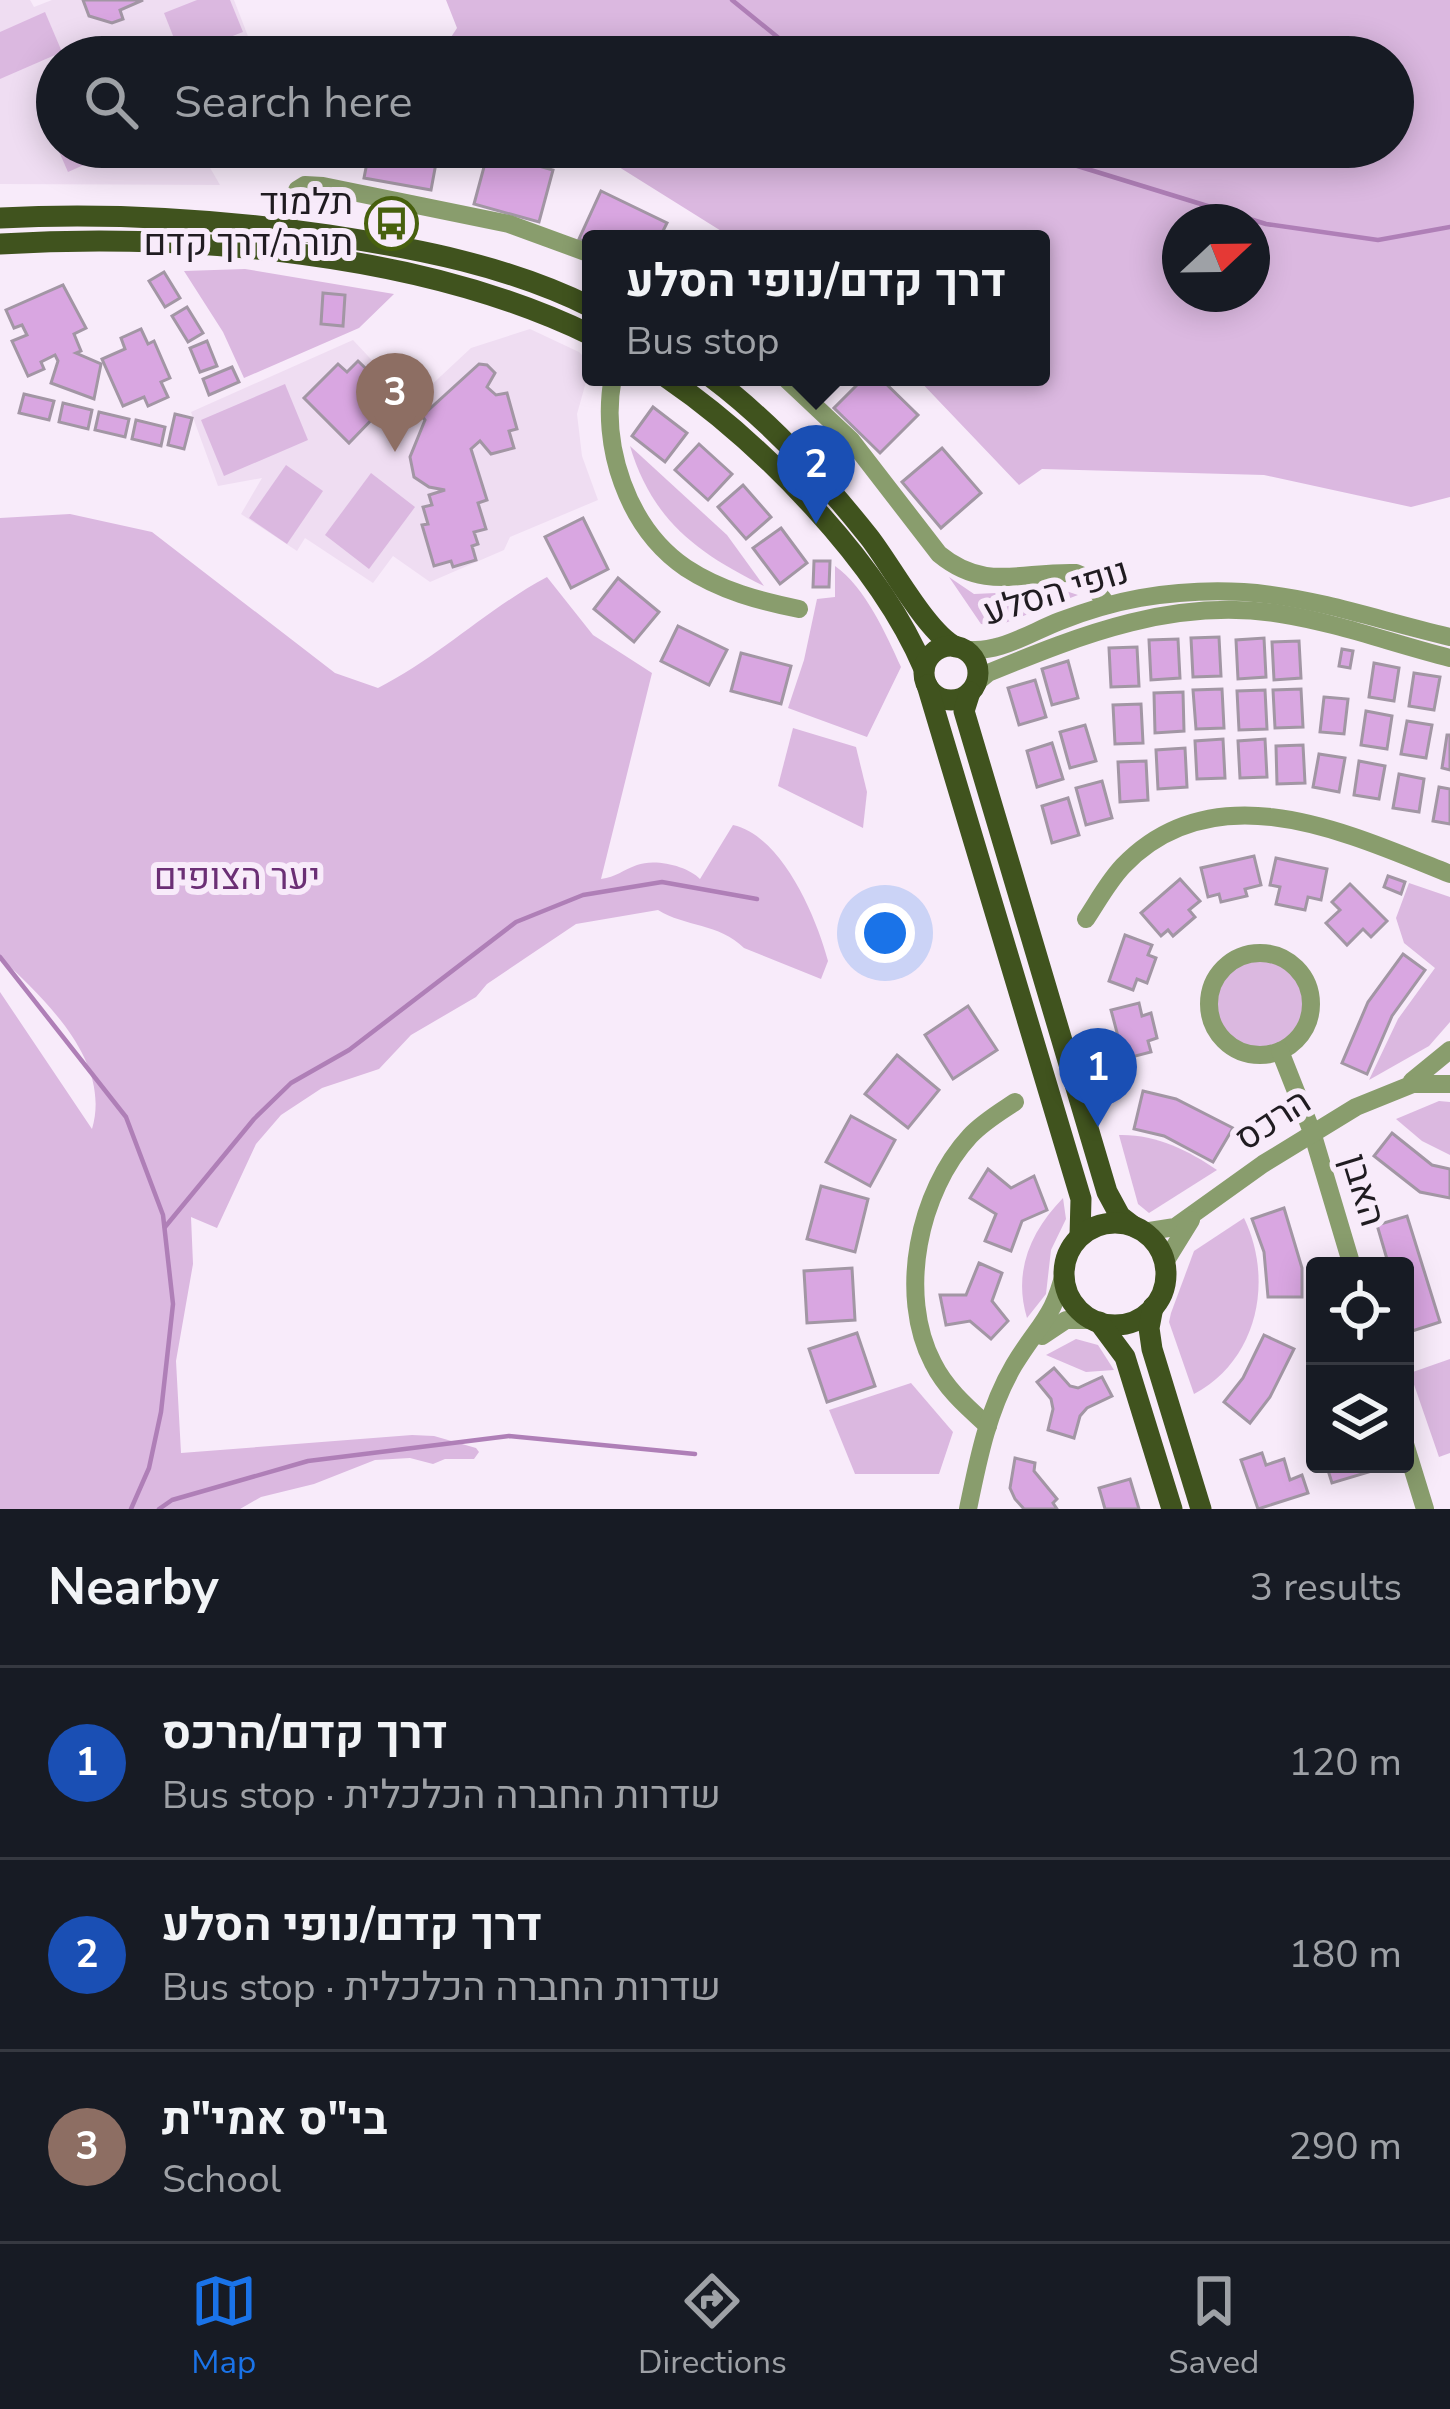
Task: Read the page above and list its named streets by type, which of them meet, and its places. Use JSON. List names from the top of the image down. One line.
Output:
{"streets":{"street":["נופי הסלע","הרכס","האבן"]},"crossings":[["הרכס","האבן"]],"parks":["יער הצופים"],"places":{"bus stop":["תלמוד תורה/דרך קדם"]},"north":"right","page":{"search":"Search here","popup":["דרך קדם/נופי הסלע","Bus stop"],"pins":["3","2","1"],"heading":["Nearby","3 results"],"list":[{"mark":"1","name":"דרך קדם/הרכס","note":"Bus stop · שדרות החברה הכלכלית","value":"120 m"},{"mark":"2","name":"דרך קדם/נופי הסלע","note":"Bus stop · שדרות החברה הכלכלית","value":"180 m"},{"mark":"3","name":"בי\"ס אמי\"ת","note":"School","value":"290 m"}],"nav":["Map","Directions","Saved"]}}
